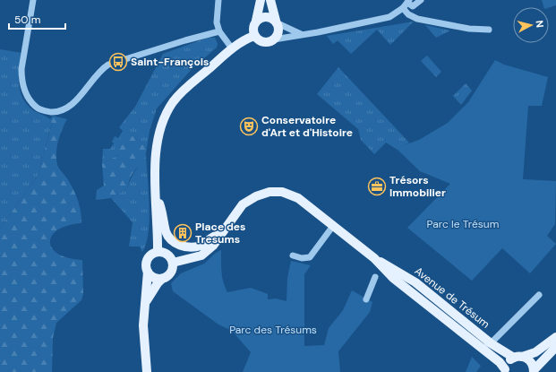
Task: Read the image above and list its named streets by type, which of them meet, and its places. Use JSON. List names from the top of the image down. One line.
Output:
{"streets":{"main road":["Avenue de Trésum"]},"parks":["Parc le Trésum","Parc des Trésums"],"places":{"bus stop":["Saint-François"],"theatre":["Conservatoire d'Art et d'Histoire"],"office":["Trésors Immobilier"],"building":["Place des Tresums"]},"scale_bar":"50 m","north":"right"}
